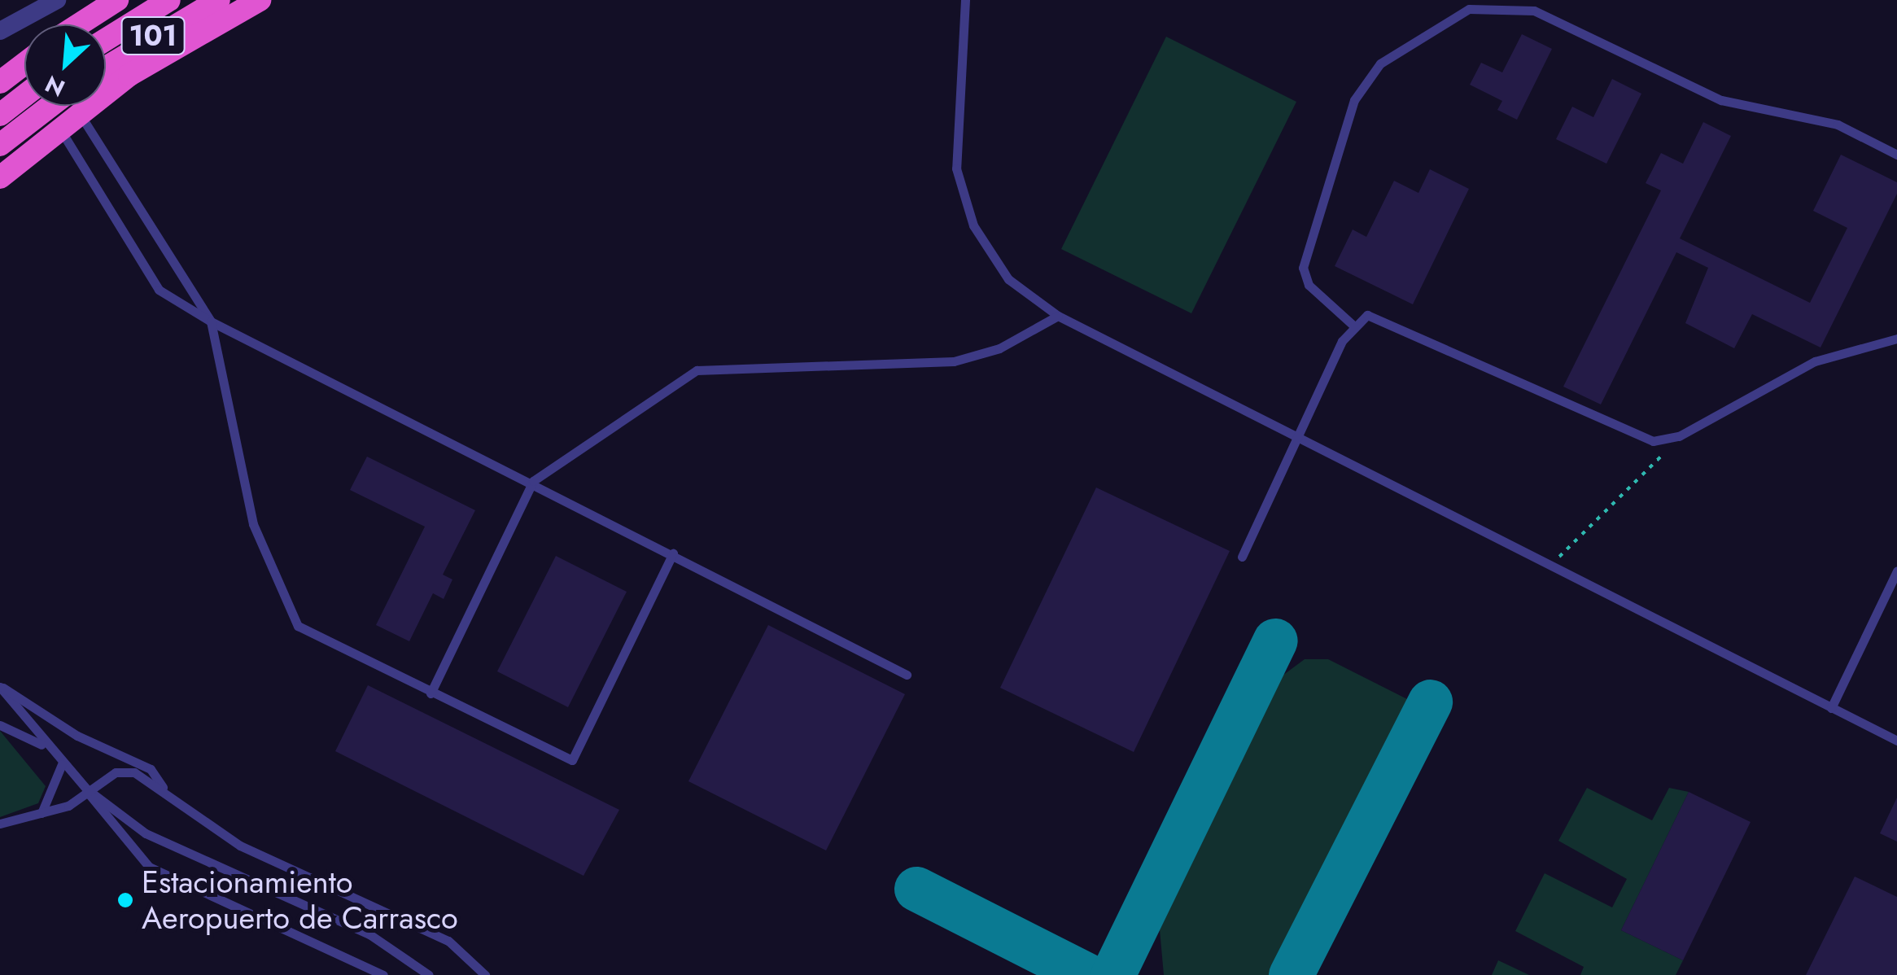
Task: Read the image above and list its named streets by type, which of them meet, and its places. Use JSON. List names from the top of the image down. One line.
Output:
{"streets":{"highway":["101"]},"places":["Estacionamiento Aeropuerto de Carrasco"],"north":"bottom left"}
